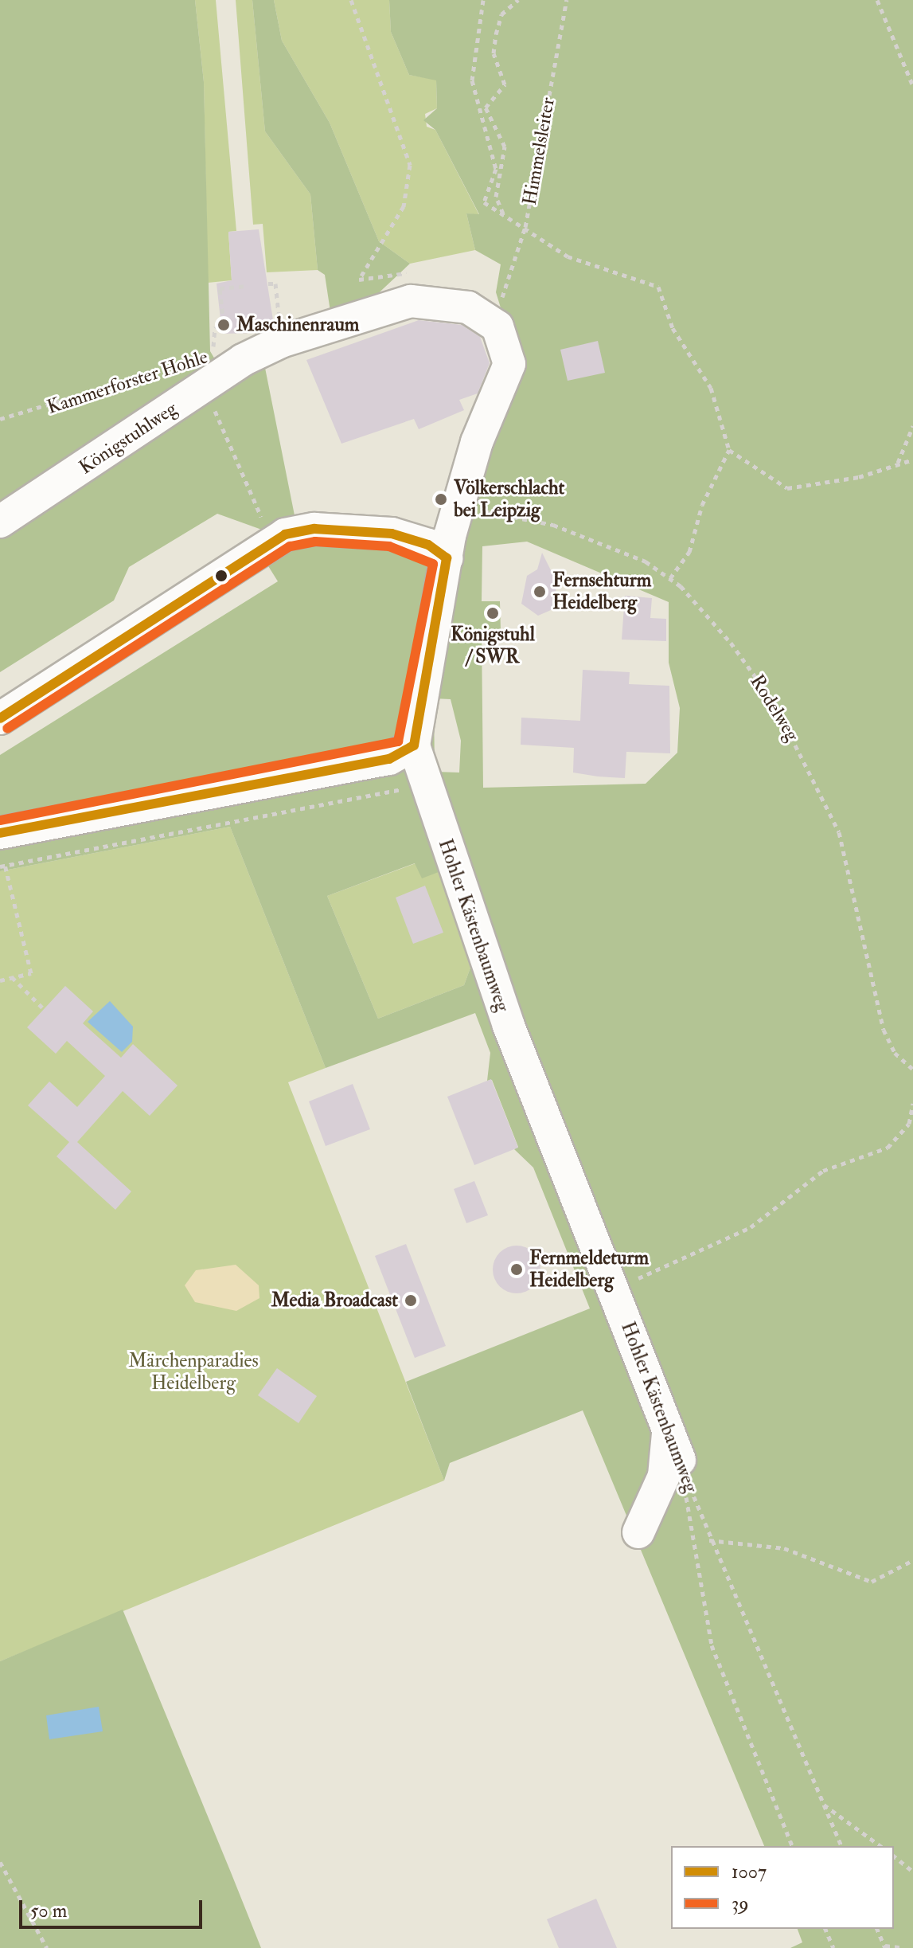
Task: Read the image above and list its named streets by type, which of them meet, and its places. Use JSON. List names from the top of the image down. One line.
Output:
{"streets":{"street":["Königstuhlweg","Hohler Kästenbaumweg"],"path":["Himmelsleiter","Kammerforster Hohle","Rodelweg"]},"crossings":[["Kammerforster Hohle","Königstuhlweg"],["Königstuhlweg","Rodelweg"],["Königstuhlweg","Hohler Kästenbaumweg"]],"parks":["Märchenparadies Heidelberg"],"places":["Maschinenraum","Völkerschlacht bei Leipzig","Fernsehturm Heidelberg","Königstuhl / SWR","Fernmeldeturm Heidelberg","Media Broadcast"],"lines":["transit line 1007","transit line 39"],"legend":["1007","39"],"scale_bar":"50 m"}
